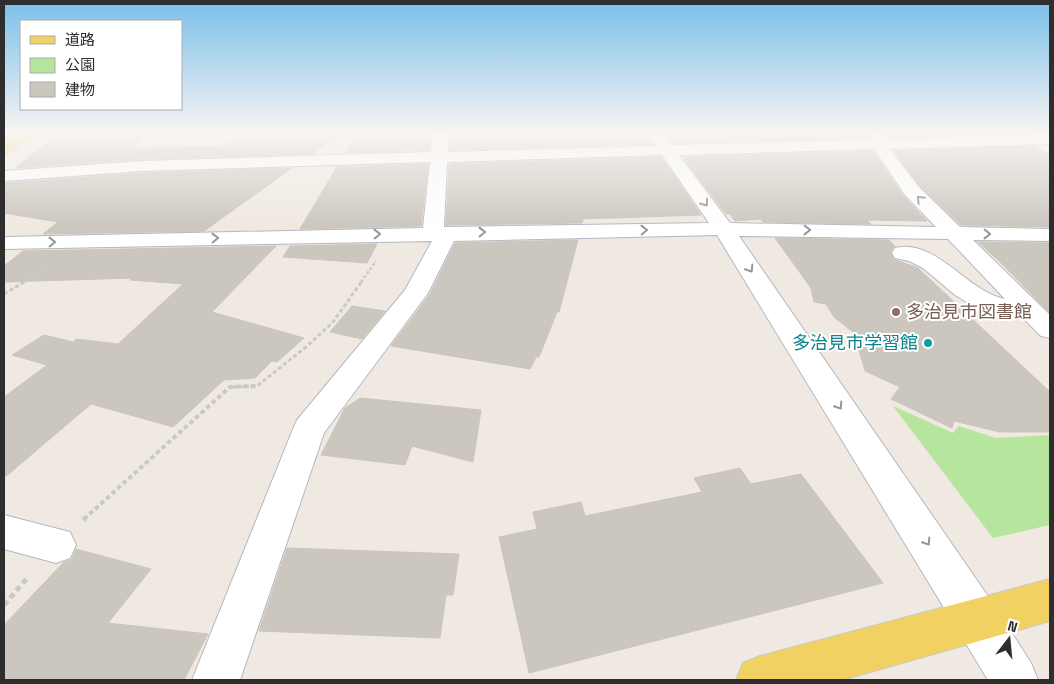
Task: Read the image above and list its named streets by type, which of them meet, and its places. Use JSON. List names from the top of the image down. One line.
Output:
{"places":["多治見市図書館","多治見市学習館"],"legend":["道路","公園","建物"],"north":"top"}
